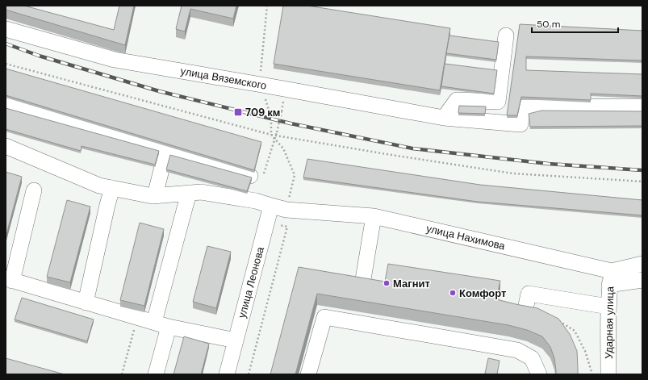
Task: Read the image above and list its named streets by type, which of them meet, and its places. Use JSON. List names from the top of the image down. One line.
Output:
{"streets":{"street":["улица Вяземского","улица Нахимова","улица Леонова","Ударная улица"]},"crossings":[["улица Нахимова","Ударная улица"]],"places":{"transit":["709 км"],"other":["Магнит","Комфорт"]},"scale_bar":"50 m"}
